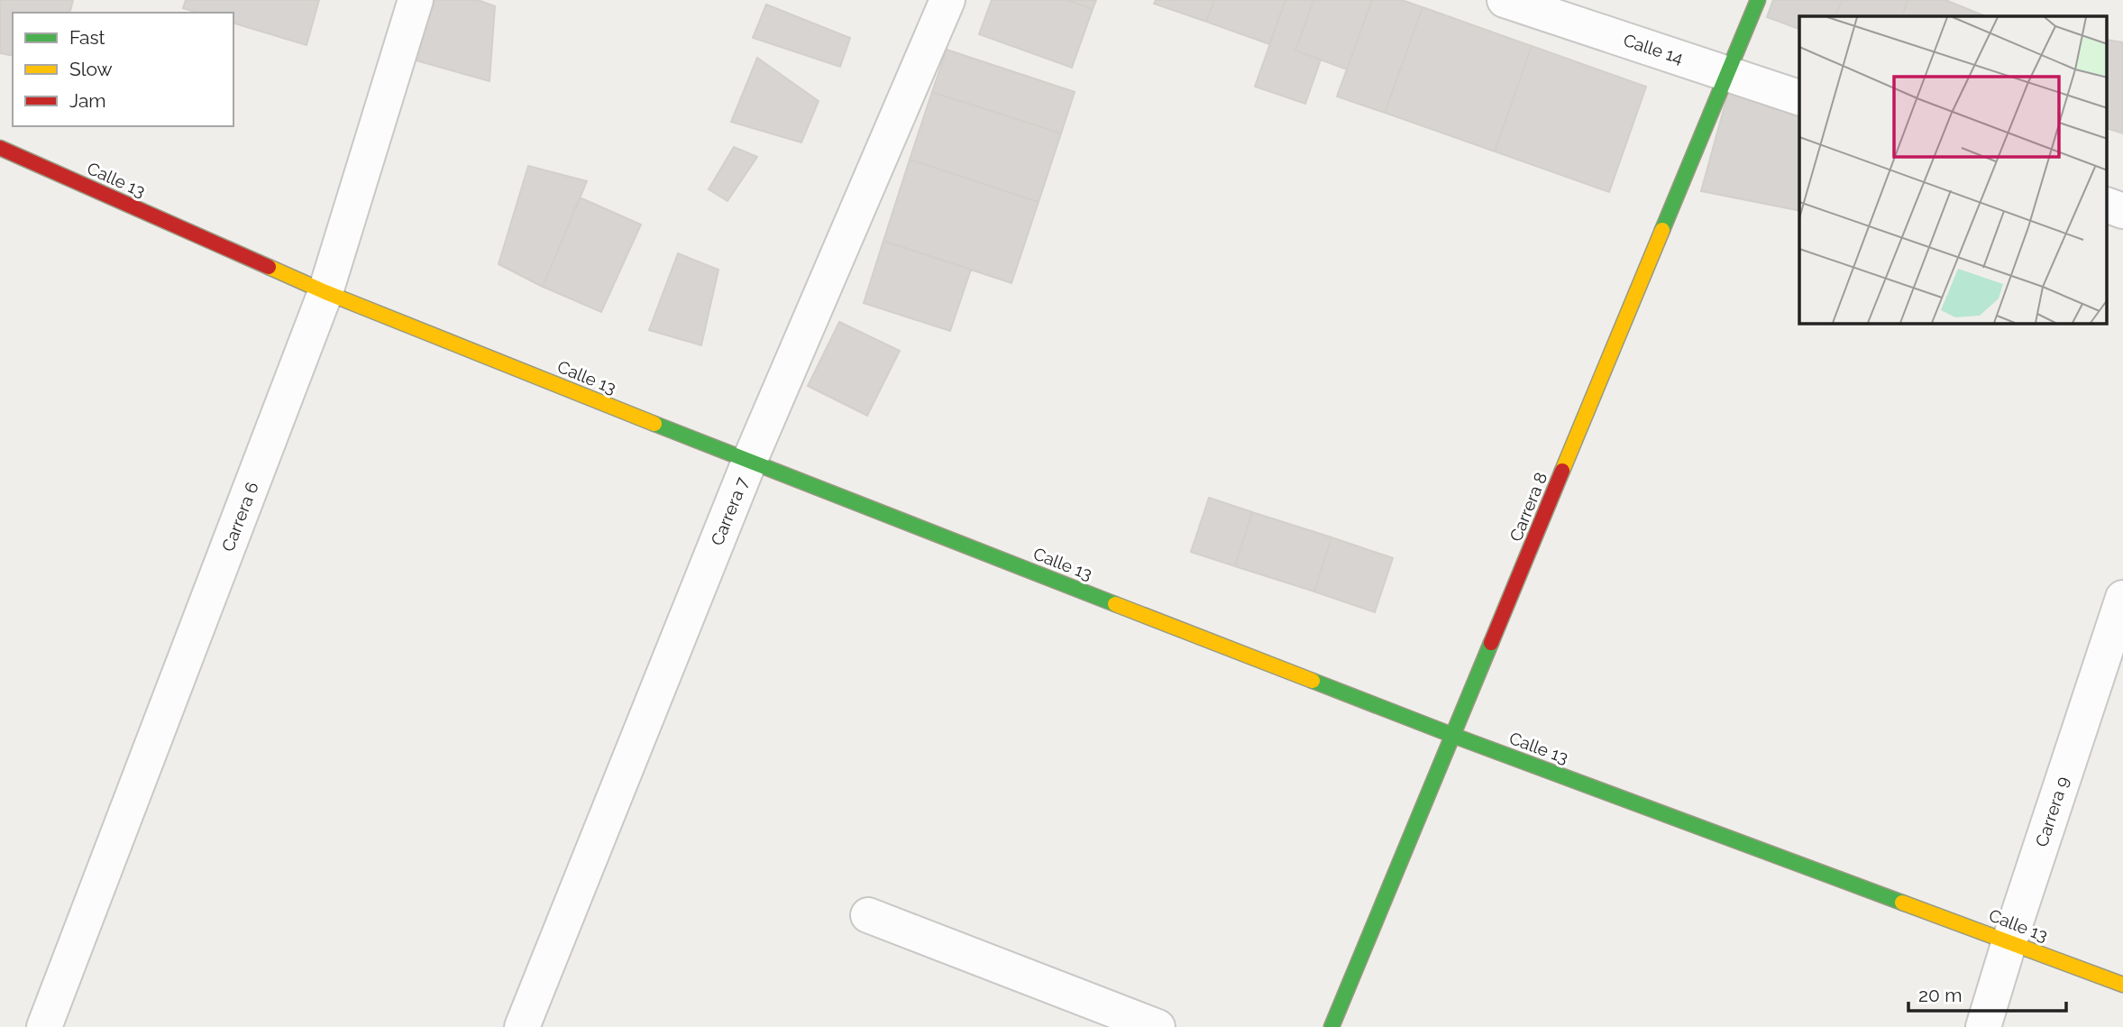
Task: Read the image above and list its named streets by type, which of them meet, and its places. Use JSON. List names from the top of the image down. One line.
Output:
{"streets":{"street":["Calle 14","Calle 13","Carrera 8","Carrera 7","Carrera 6","Carrera 9"]},"crossings":[["Calle 14","Carrera 8"],["Calle 13","Carrera 8"],["Calle 13","Carrera 7"],["Calle 13","Carrera 6"],["Calle 13","Carrera 9"]],"legend":["Fast","Slow","Jam"],"scale_bar":"20 m"}
